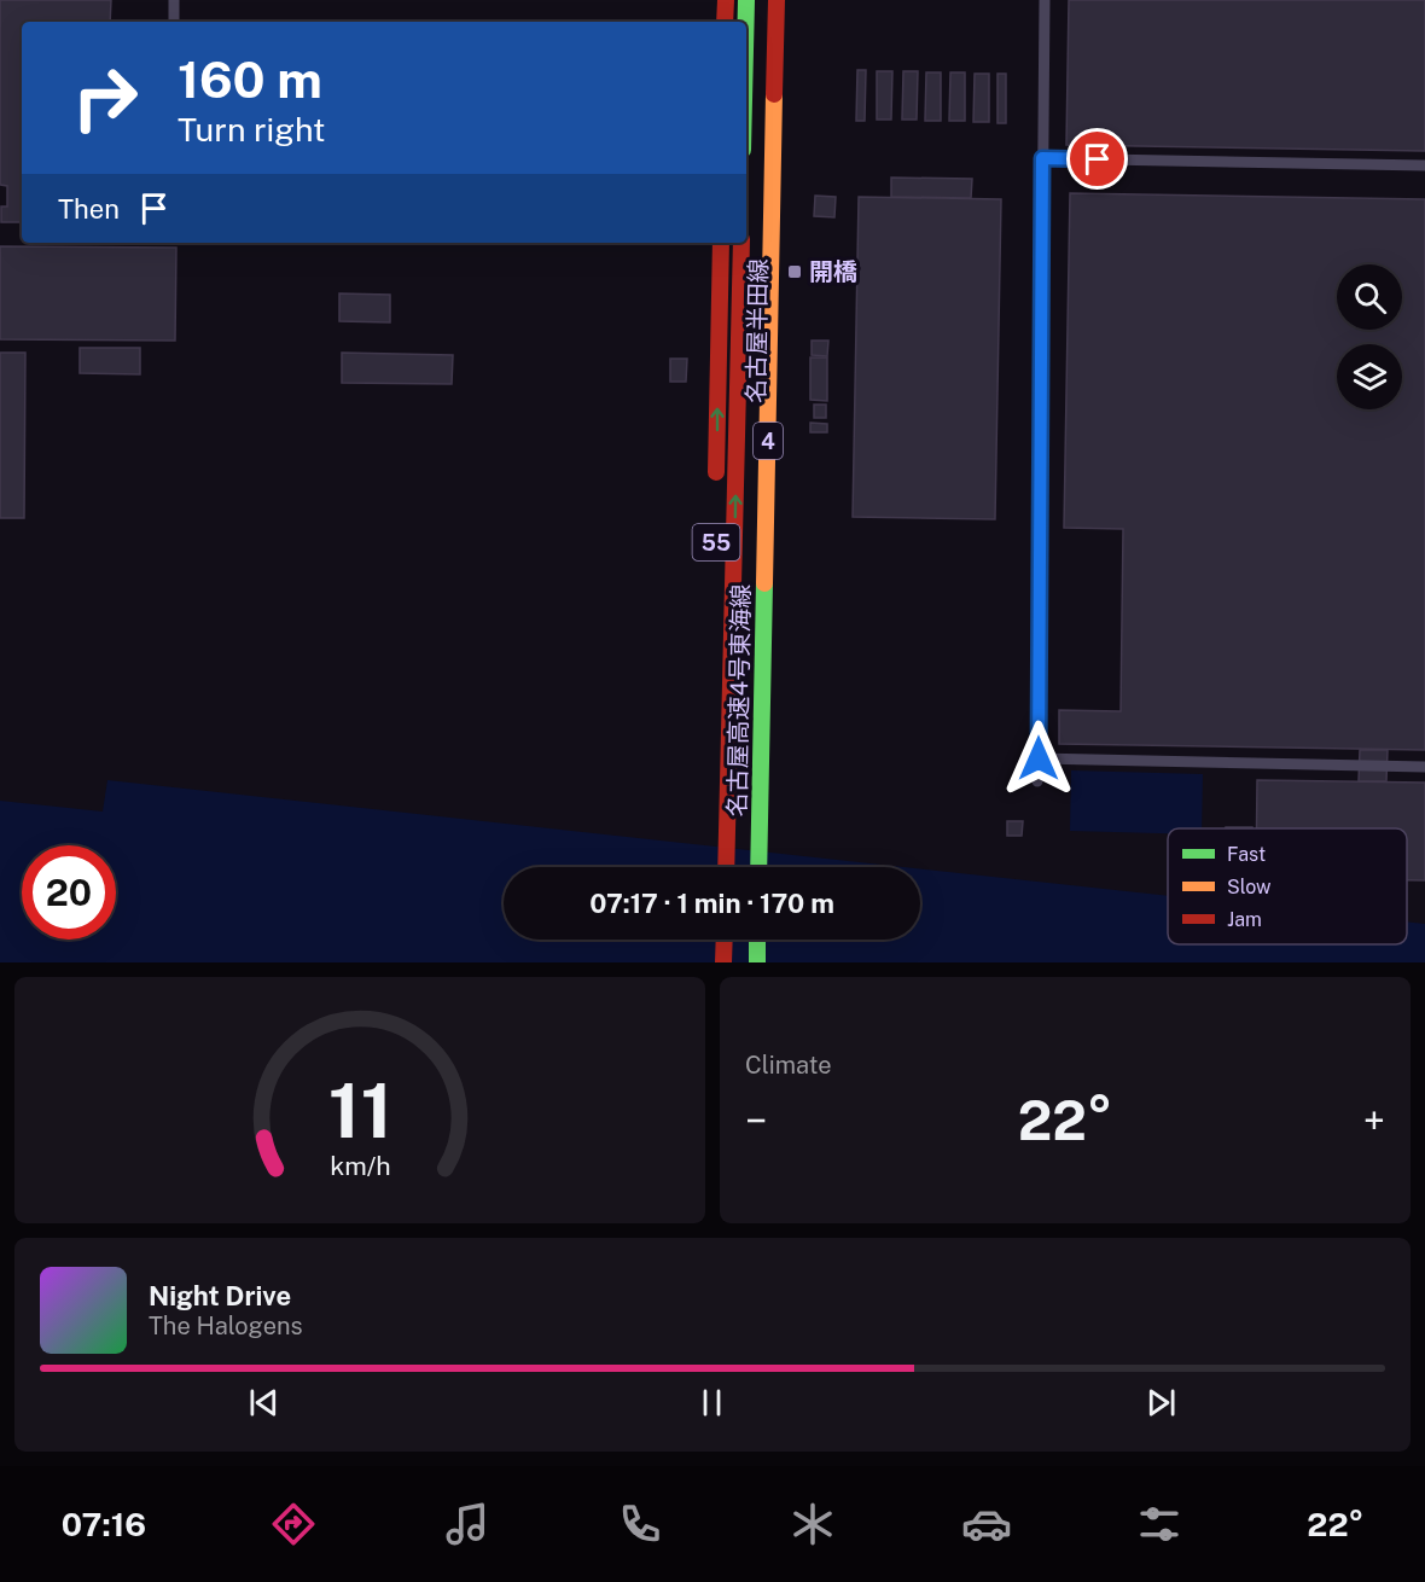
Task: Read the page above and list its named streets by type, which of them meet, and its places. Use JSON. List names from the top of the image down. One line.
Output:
{"streets":{"main road":["名古屋半田線","4","55","名古屋高速4号東海線"]},"places":{"transit":["開橋"]},"legend":["Fast","Slow","Jam"],"page":{"turn":["160 m","Turn right"],"then":"Then","limit":"20","trip":"07:17 · 1 min · 170 m","tile":"Climate","heat":["−","22°","+"],"song":["Night Drive","The Halogens"],"tabs":["07:16","22°"],"gauge":["11","km/h"]}}
